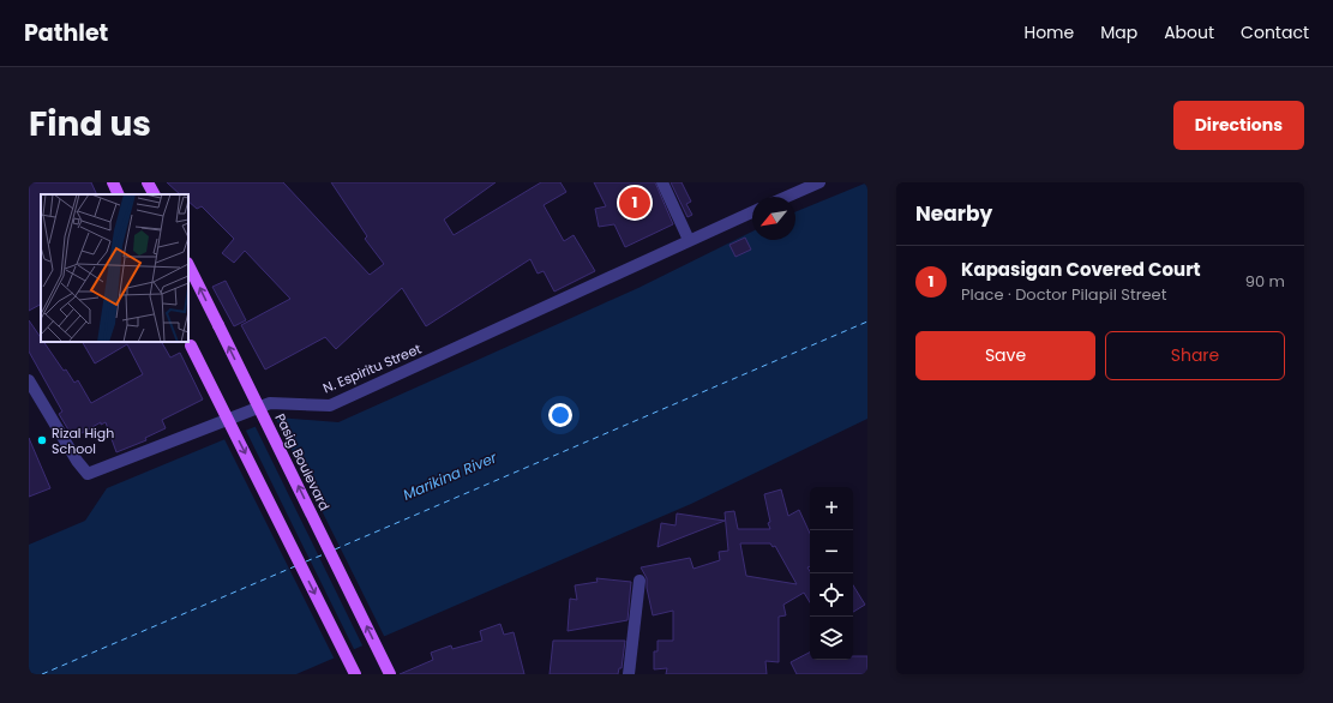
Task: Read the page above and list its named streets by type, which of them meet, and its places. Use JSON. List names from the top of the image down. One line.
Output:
{"streets":{"main road":["Pasig Boulevard"],"street":["N. Espiritu Street"]},"water":["Marikina River"],"places":["Rizal High School"],"north":"bottom left","page":{"header":"Pathlet","nav":["Home","Map","About","Contact"],"title":"Find us","buttons":["Directions",["Save","Share"]],"heading":"Nearby","pins":"1","list":[{"mark":"1","name":"Kapasigan Covered Court","note":"Place · Doctor Pilapil Street","value":"90 m"}],"map_buttons":["+","−"]}}
